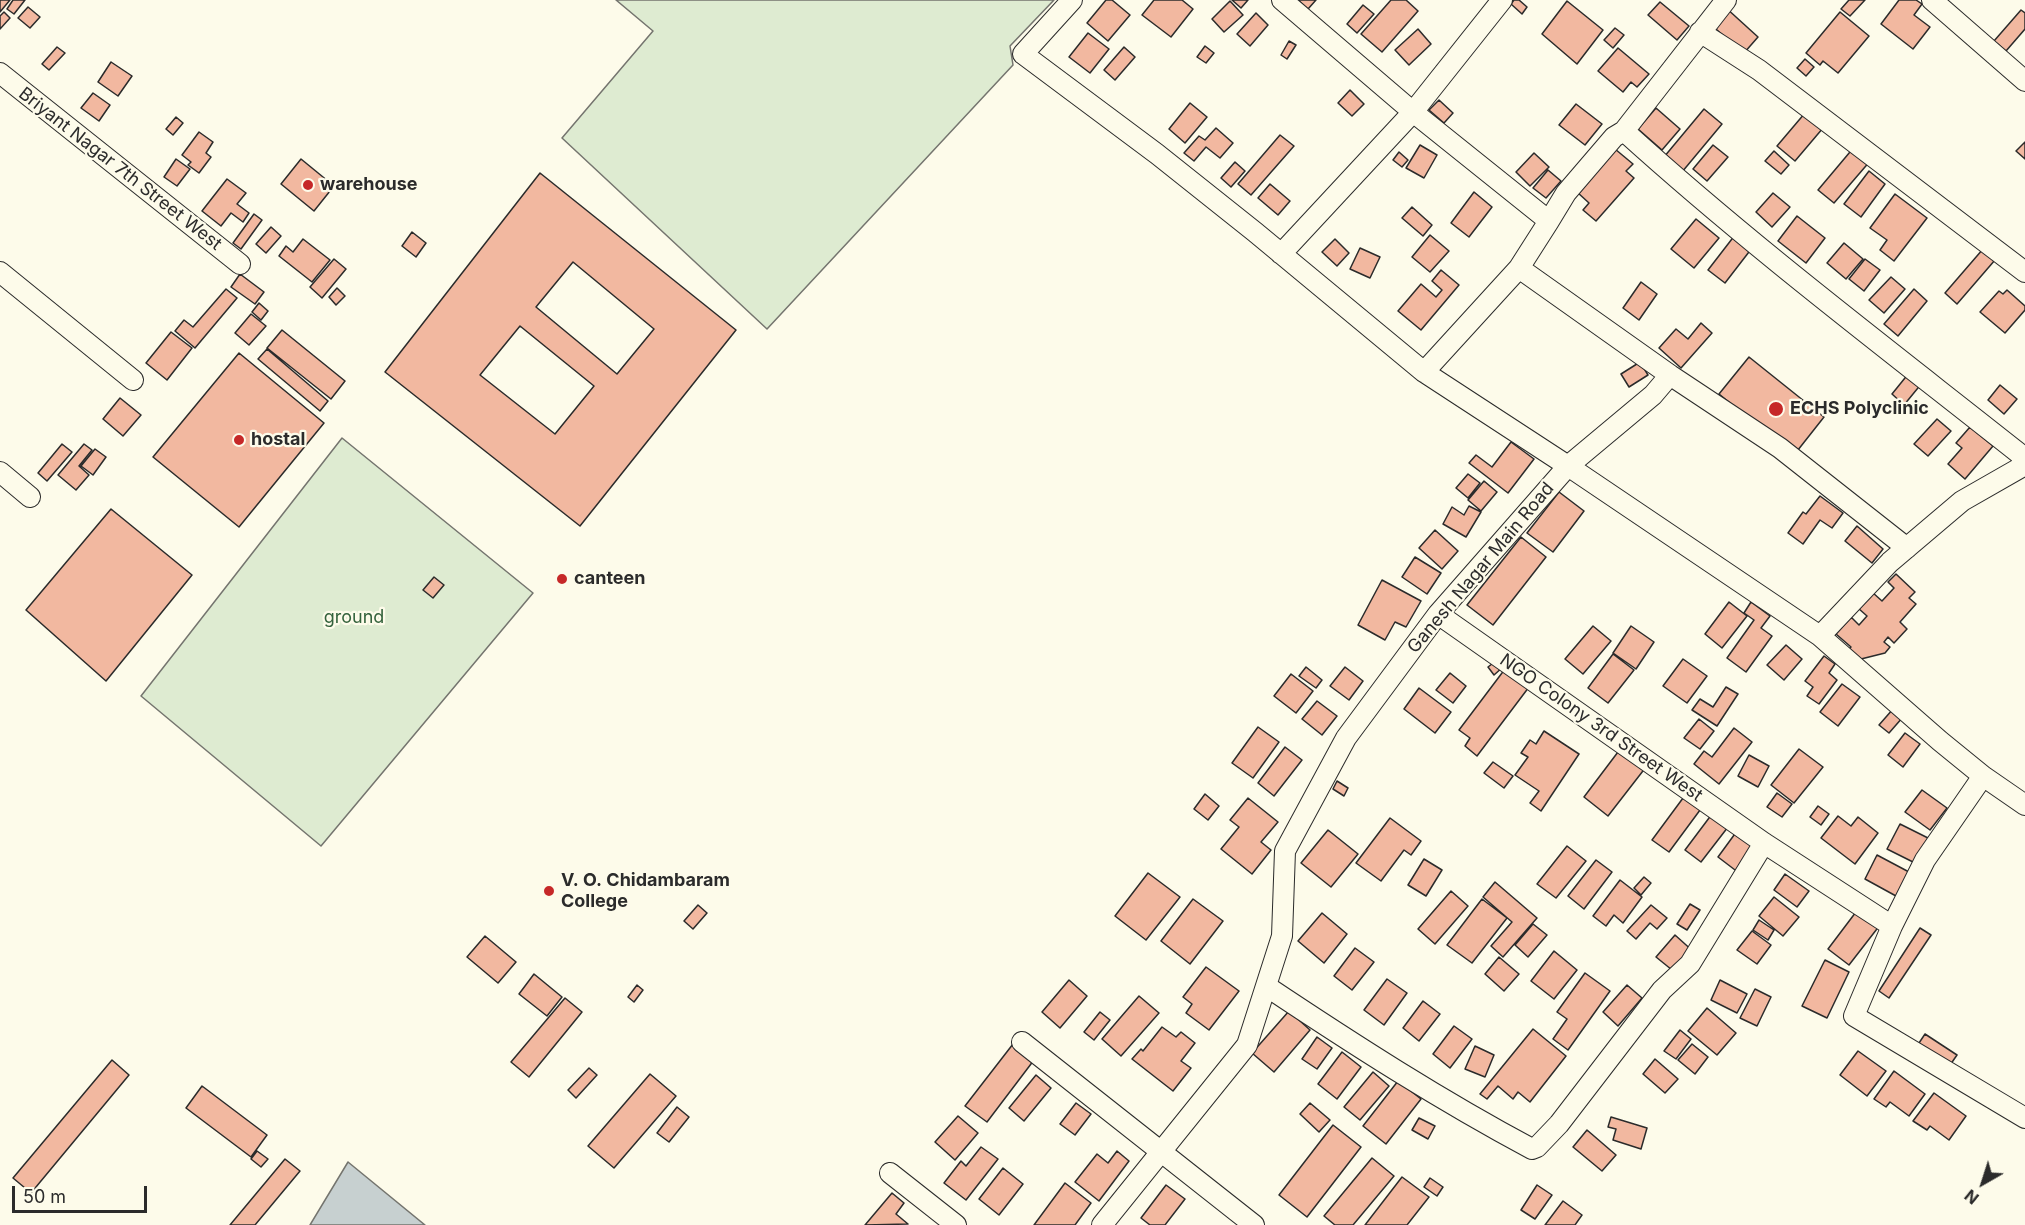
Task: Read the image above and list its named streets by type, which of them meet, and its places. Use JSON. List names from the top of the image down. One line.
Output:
{"streets":{"street":["Briyant Nagar 7th Street West","Ganesh Nagar Main Road","NGO Colony 3rd Street West"]},"crossings":[["Ganesh Nagar Main Road","NGO Colony 3rd Street West"]],"parks":["ground"],"places":["warehouse","ECHS Polyclinic","hostal","canteen","V. O. Chidambaram College"],"scale_bar":"50 m","north":"bottom left"}
